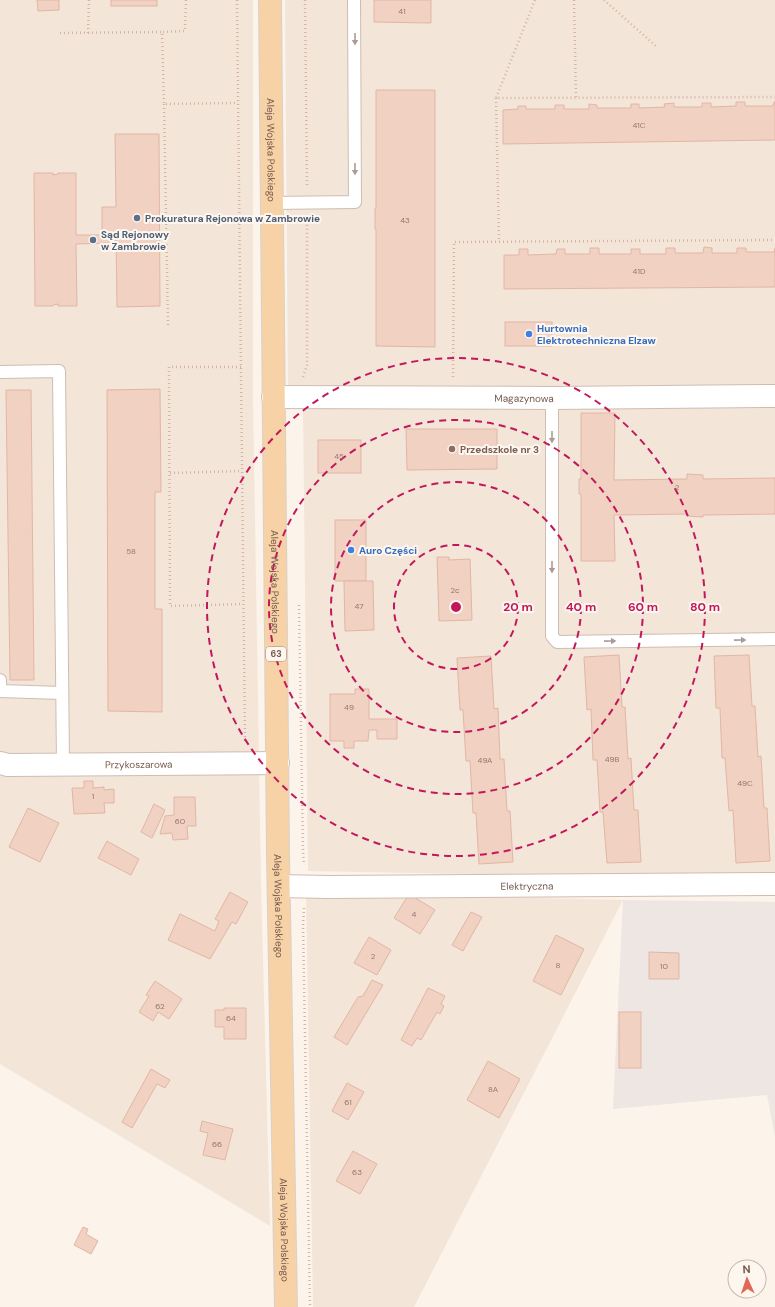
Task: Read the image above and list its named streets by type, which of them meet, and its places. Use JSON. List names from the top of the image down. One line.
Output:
{"streets":{"main road":["Aleja Wojska Polskiego","63"],"street":["Magazynowa","Przykoszarowa","Elektryczna"]},"crossings":[["Aleja Wojska Polskiego","Magazynowa"],["Aleja Wojska Polskiego","Przykoszarowa"],["Aleja Wojska Polskiego","Elektryczna"]],"places":["Prokuratura Rejonowa w Zambrowie","Sąd Rejonowy w Zambrowie","Hurtownia Elektrotechniczna Elzaw","Przedszkole nr 3","Auro Części"],"house_numbers":["41","41C","43","41D","45","2","58","2c","47","49","49B","49A","49C","1","60","4","2","8","10","62","64","8A","61","66","63"],"north":"top","rings":["20 m","40 m","60 m","80 m"]}
